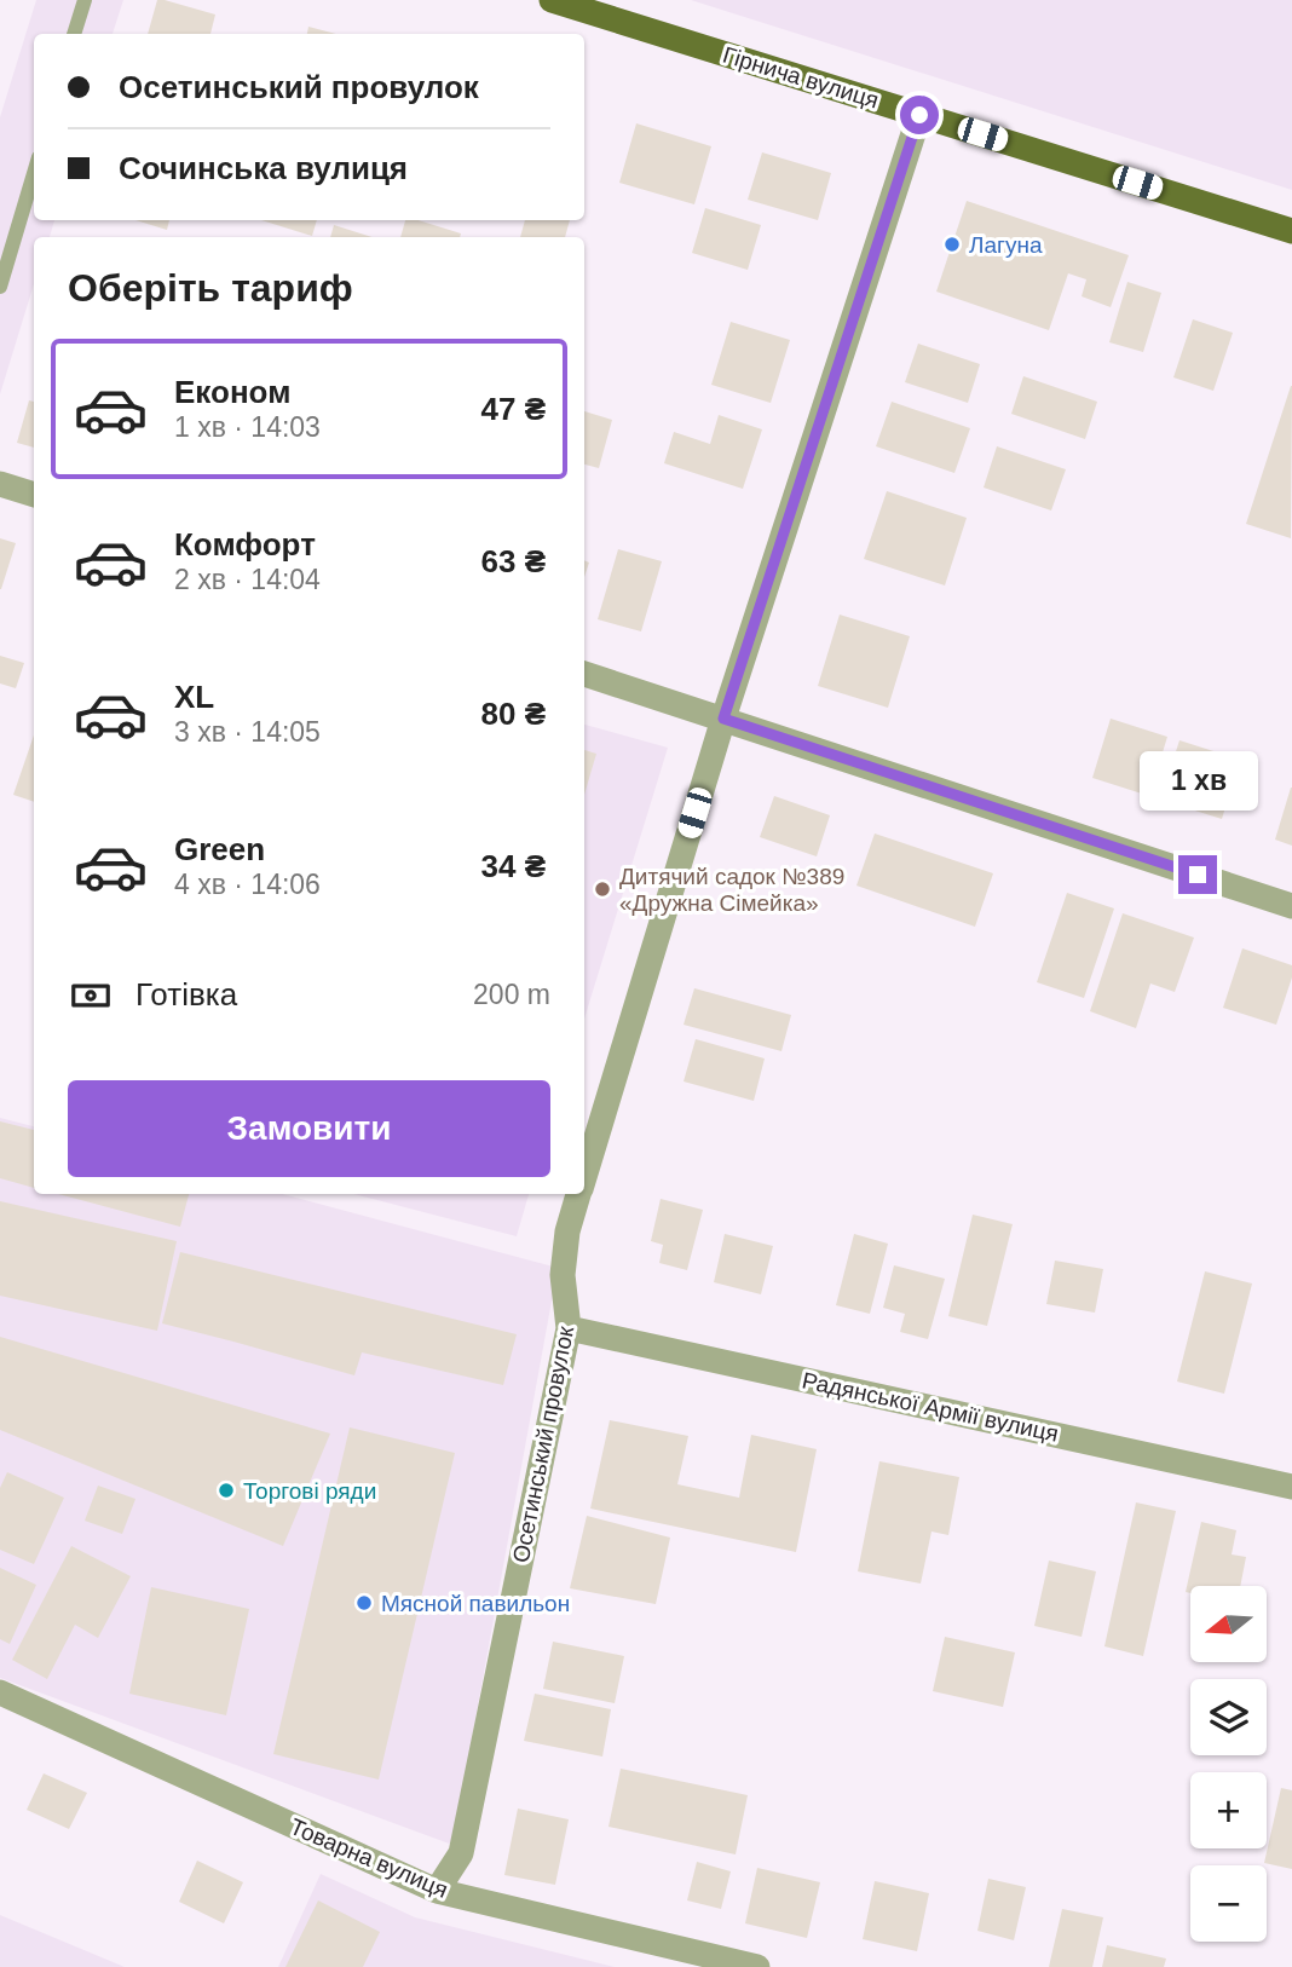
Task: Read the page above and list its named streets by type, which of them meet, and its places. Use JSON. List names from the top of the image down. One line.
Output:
{"streets":{"main road":["Гірнича вулиця"],"street":["Радянської Армії вулиця","Осетинський провулок","Товарна вулиця"]},"crossings":[["Гірнича вулиця","Осетинський провулок"],["Радянської Армії вулиця","Осетинський провулок"],["Осетинський провулок","Товарна вулиця"]],"places":["Лагуна","Дитячий садок №389 «Дружна Сімейка»","Торгові ряди","Мясной павильон"],"north":"left","page":{"banner":["Осетинський провулок","Сочинська вулиця"],"heading":"Оберіть тариф","list":[{"name":"Економ","note":"1 хв · 14:03","value":"47 ₴"},{"name":"Комфорт","note":"2 хв · 14:04","value":"63 ₴"},{"name":"XL","note":"3 хв · 14:05","value":"80 ₴"},{"name":"Green","note":"4 хв · 14:06","value":"34 ₴"}],"bubble":"1 хв","pay":["Готівка","200 m"],"buttons":"Замовити","map_buttons":["+","−"]}}
